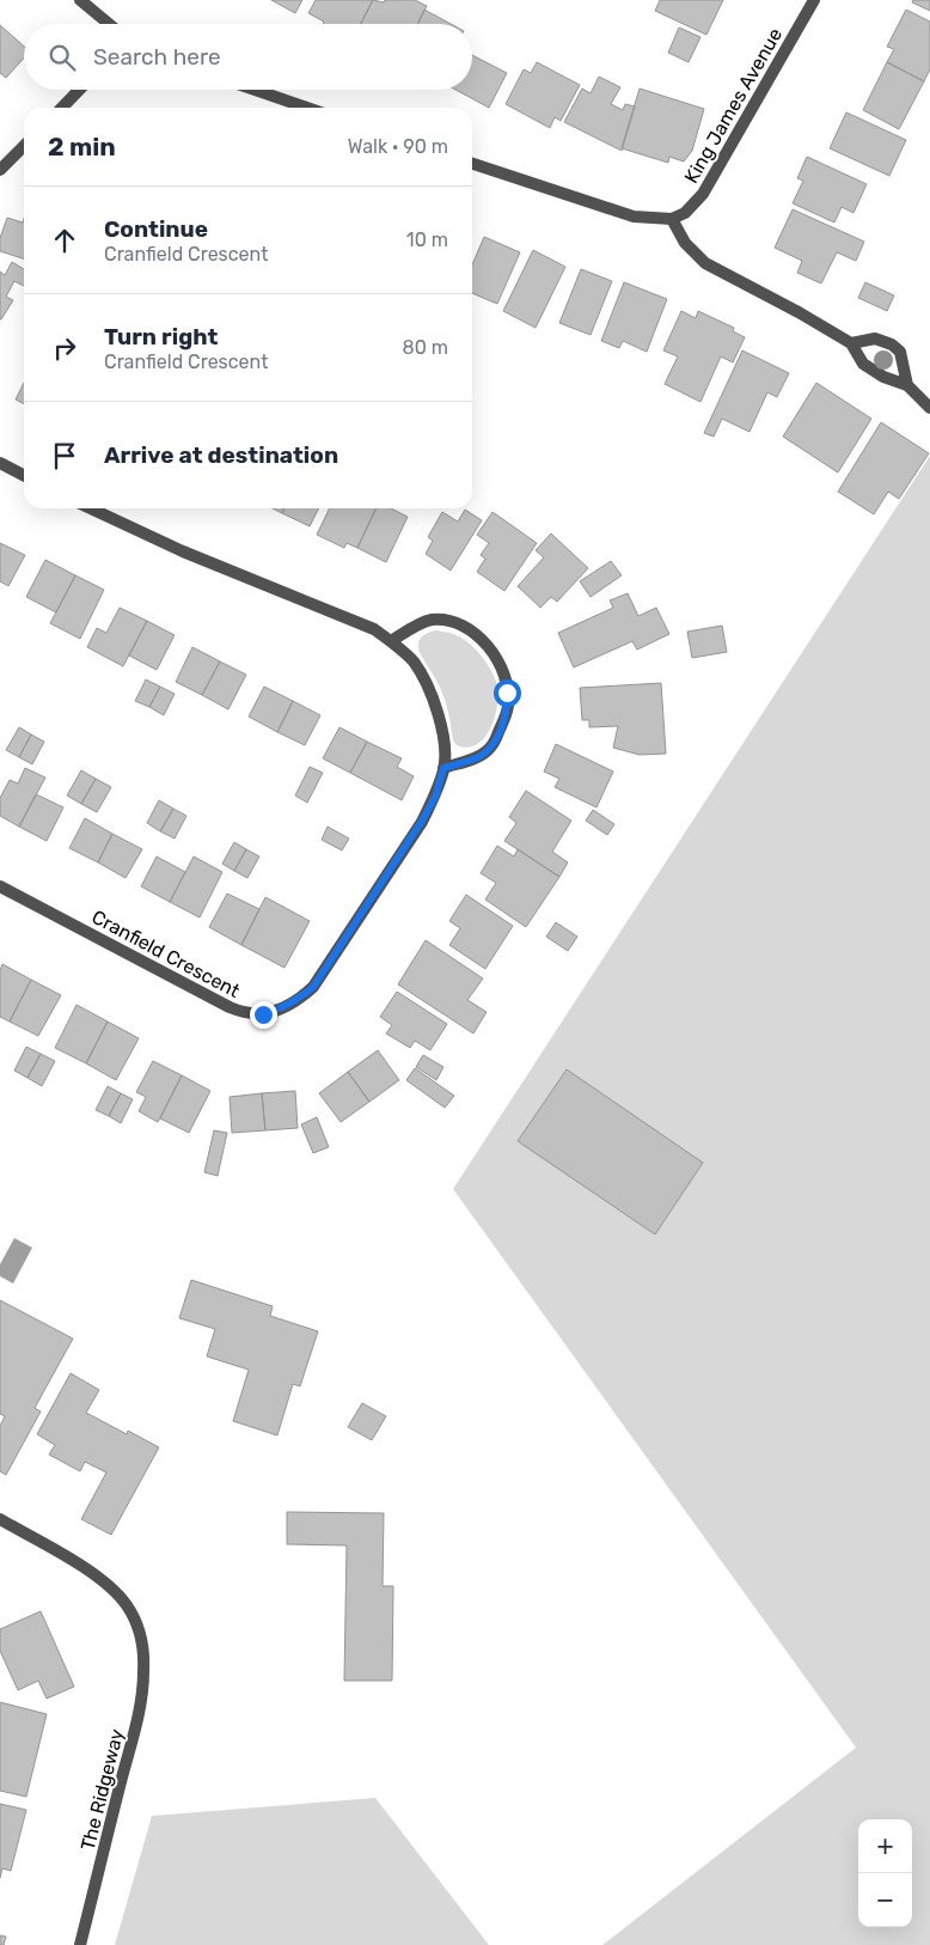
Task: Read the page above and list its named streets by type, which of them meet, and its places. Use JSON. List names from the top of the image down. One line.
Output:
{"streets":{"street":["King James Avenue","Cranfield Crescent","The Ridgeway"]},"page":{"search":"Search here","heading":["2 min","Walk · 90 m"],"list":[["Continue","Cranfield Crescent","10 m"],["Turn right","Cranfield Crescent","80 m"],"Arrive at destination"],"map_buttons":["+","−"]}}
